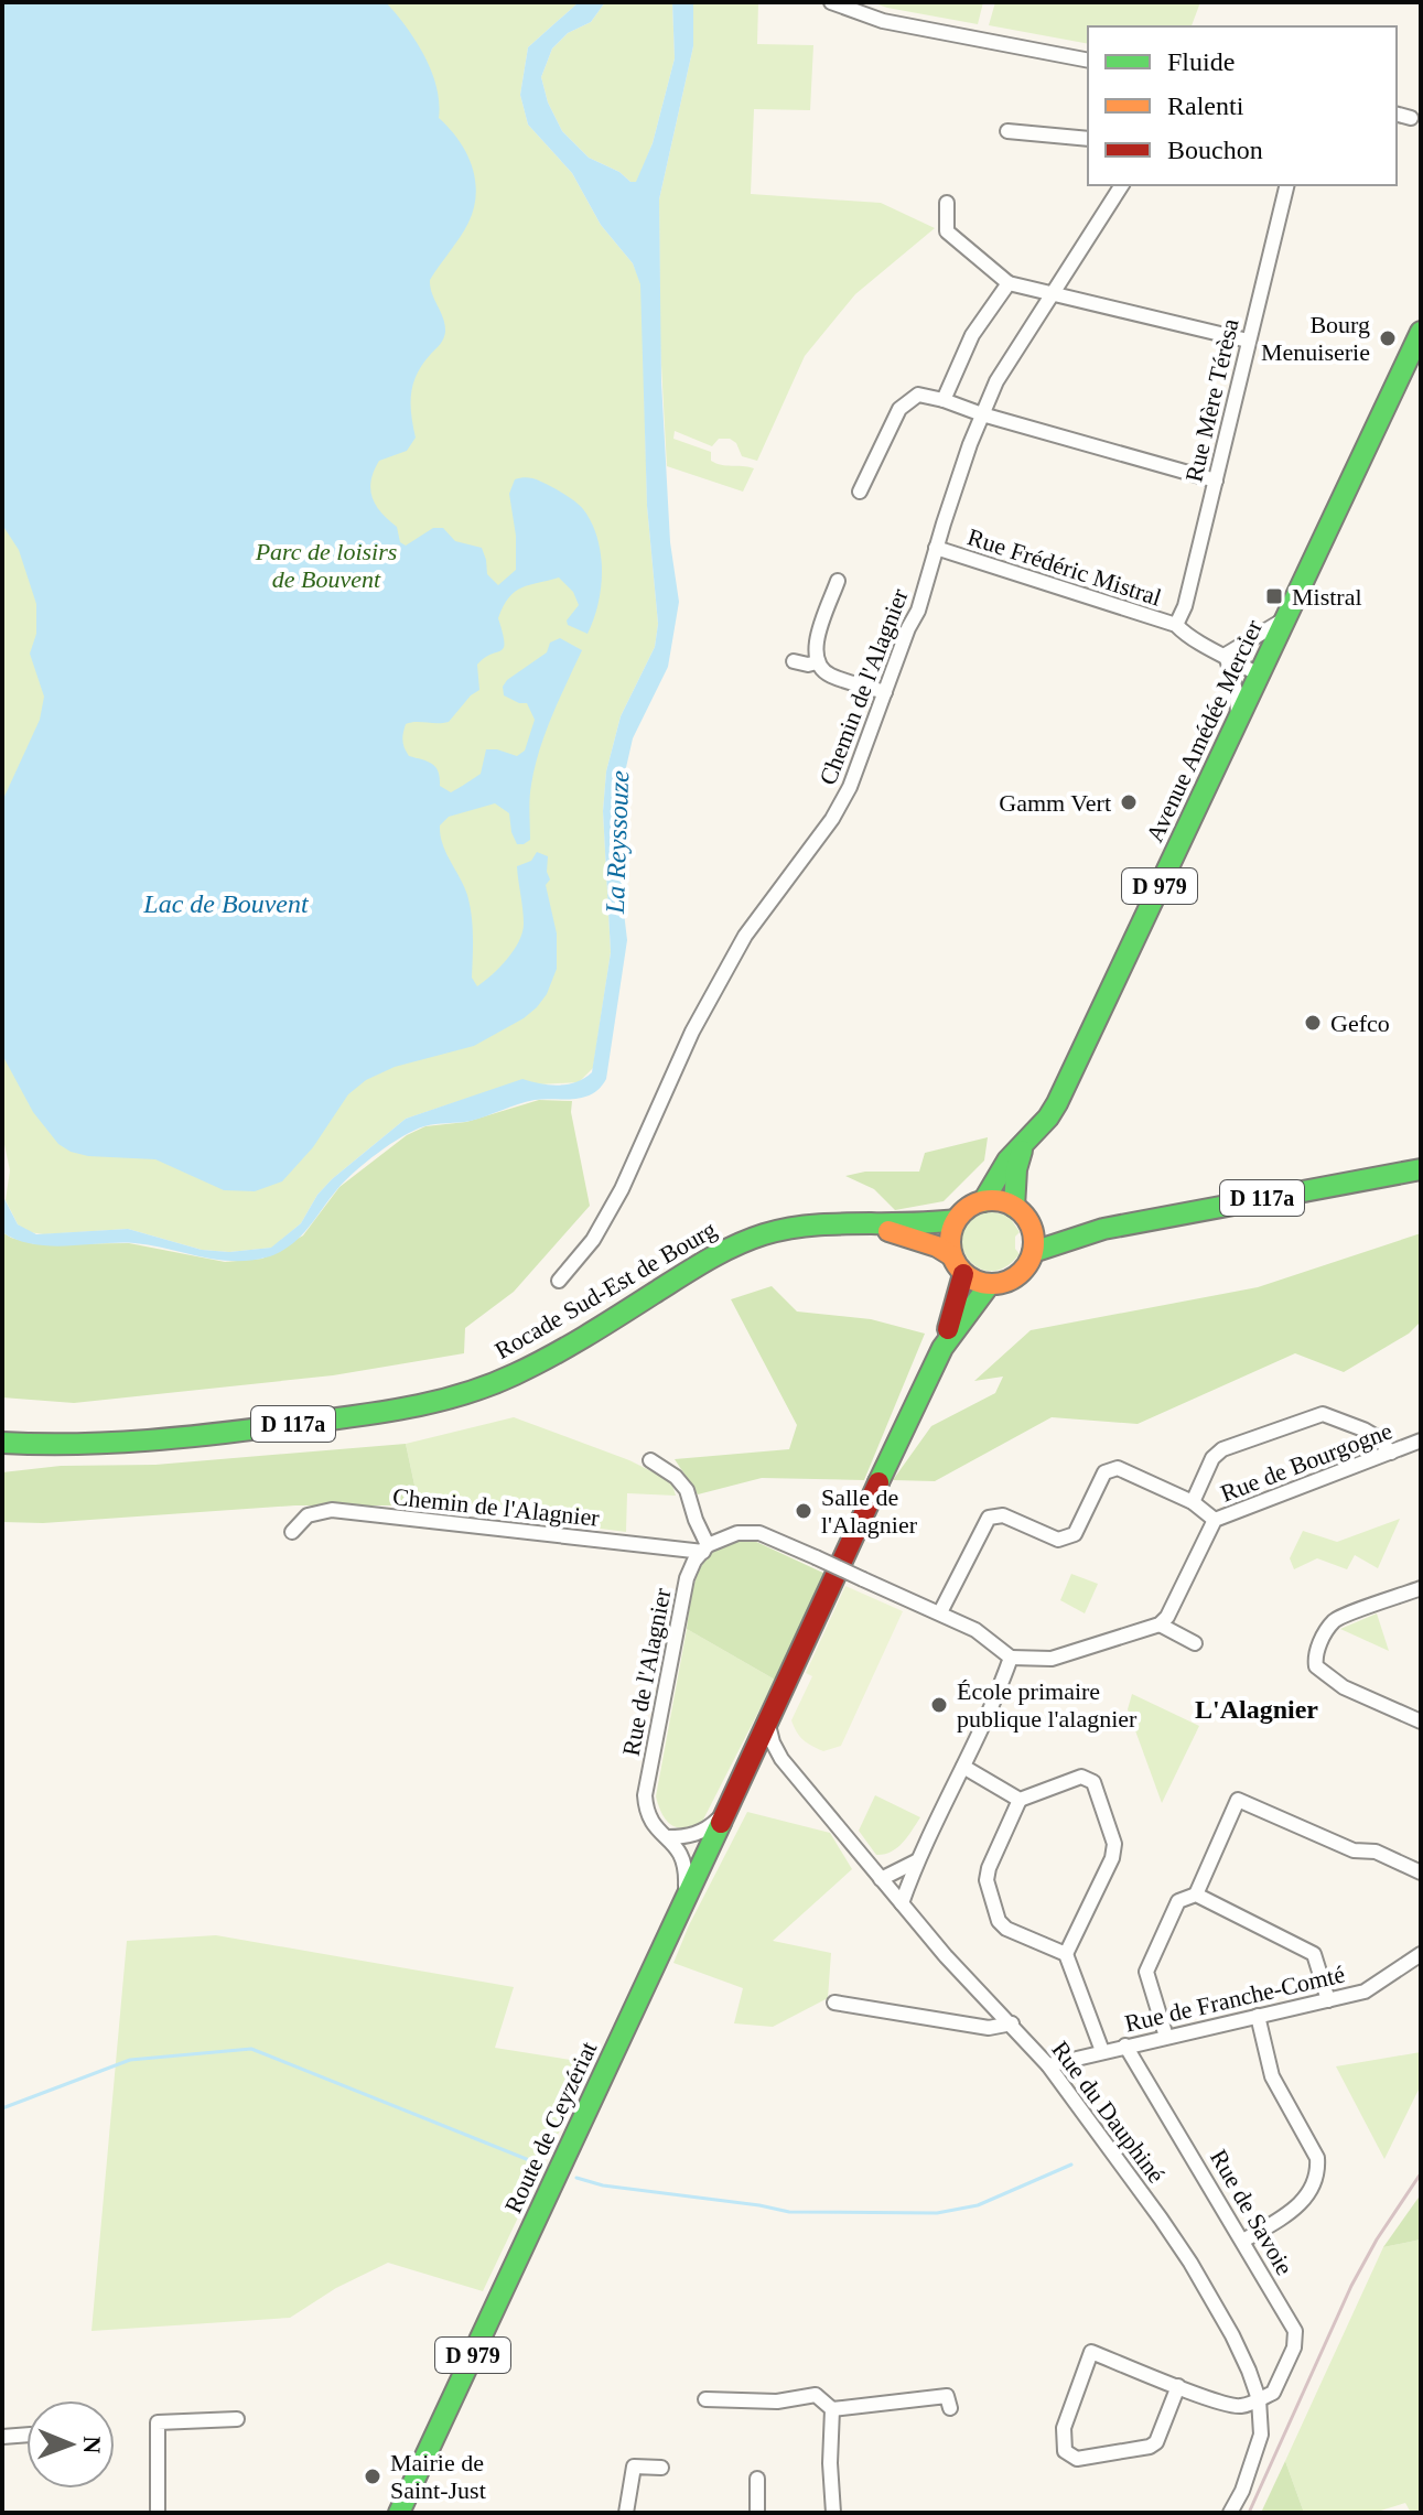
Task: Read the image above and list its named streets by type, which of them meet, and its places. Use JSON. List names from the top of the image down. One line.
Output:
{"streets":{"main road":["Avenue Amédée Mercier","D 979","D 117a","Rocade Sud-Est de Bourg","Route de Ceyzériat"],"street":["Rue Mère Térèsa","Rue Frédéric Mistral","Chemin de l'Alagnier","Rue de Bourgogne","Rue de l'Alagnier","Rue de Franche-Comté","Rue du Dauphiné","Rue de Savoie"]},"crossings":[["Rue Mère Térèsa","Rue Frédéric Mistral"],["Rue Frédéric Mistral","Chemin de l'Alagnier"],["Rue Frédéric Mistral","Avenue Amédée Mercier"],["Chemin de l'Alagnier","Rue de l'Alagnier"],["Avenue Amédée Mercier","D 979"],["Avenue Amédée Mercier","D 117a"],["D 979","D 117a"],["D 979","Route de Ceyzériat"],["D 117a","Rocade Sud-Est de Bourg"],["Rue de l'Alagnier","Route de Ceyzériat"],["Rue de Franche-Comté","Rue du Dauphiné"],["Rue de Franche-Comté","Rue de Savoie"],["Rue du Dauphiné","Rue de Savoie"]],"districts":["L'Alagnier"],"water":["La Reyssouze","Lac de Bouvent"],"parks":["Parc de loisirs de Bouvent"],"places":{"other":["Bourg Menuiserie","Gamm Vert","Gefco","Salle de l'Alagnier","École primaire publique l'alagnier","Mairie de Saint-Just"],"transit":["Mistral"]},"legend":["Fluide","Ralenti","Bouchon"],"north":"right"}
